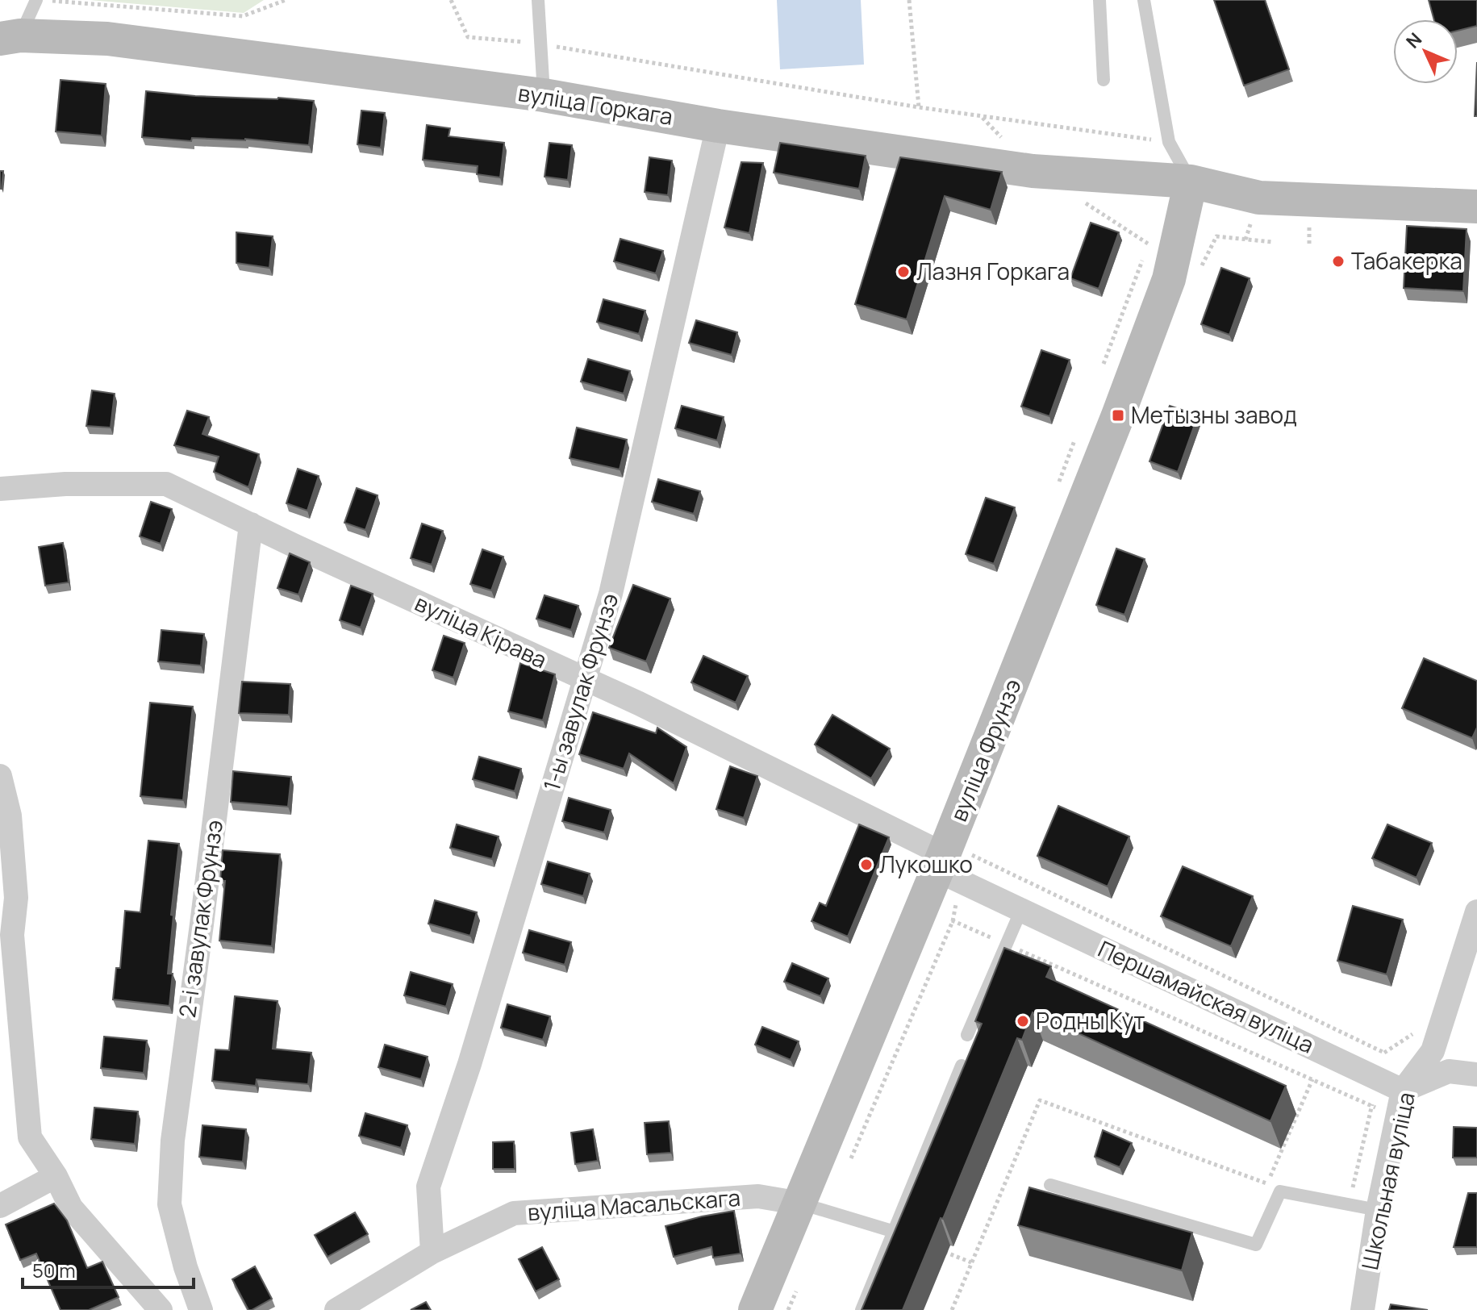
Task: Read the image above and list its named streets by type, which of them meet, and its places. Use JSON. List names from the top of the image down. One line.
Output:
{"streets":{"street":["вуліца Горкага","вуліца Кірава","1-ы завулак Фрунзэ","вуліца Фрунзэ","2-і завулак Фрунзэ","Першамайская вуліца","Школьная вуліца","вуліца Масальскага"]},"crossings":[["вуліца Горкага","1-ы завулак Фрунзэ"],["вуліца Горкага","вуліца Фрунзэ"],["вуліца Кірава","1-ы завулак Фрунзэ"],["вуліца Кірава","вуліца Фрунзэ"],["вуліца Кірава","2-і завулак Фрунзэ"],["вуліца Кірава","Першамайская вуліца"],["1-ы завулак Фрунзэ","вуліца Масальскага"],["вуліца Фрунзэ","Першамайская вуліца"],["вуліца Фрунзэ","вуліца Масальскага"],["Першамайская вуліца","Школьная вуліца"]],"places":{"other":["Табакерка","Лазня Горкага","Лукошко","Родны Кут"],"transit":["Метызны завод"]},"scale_bar":"50 m","north":"top left"}
